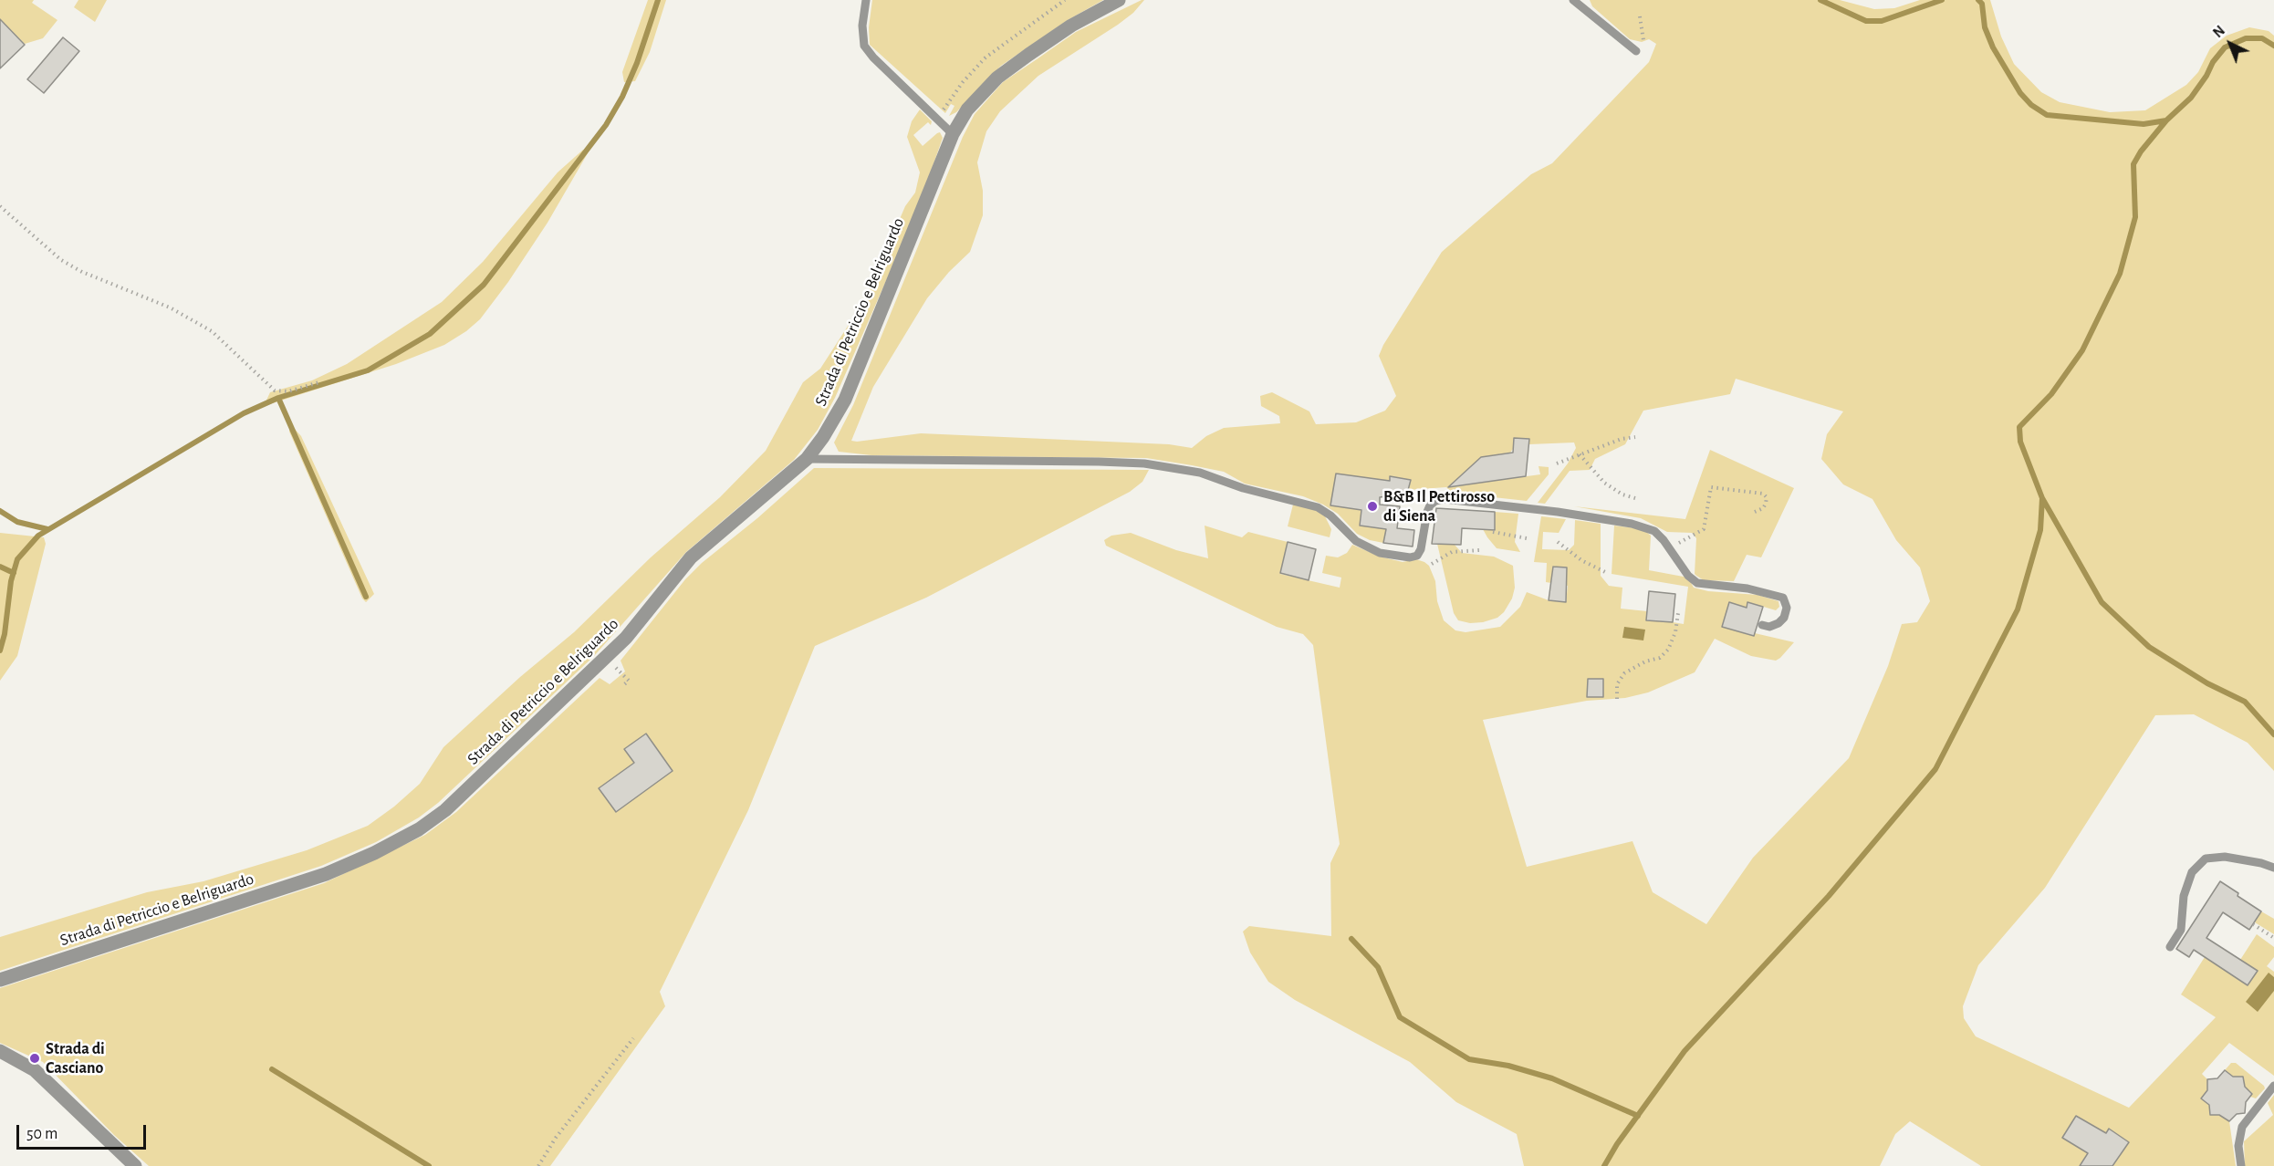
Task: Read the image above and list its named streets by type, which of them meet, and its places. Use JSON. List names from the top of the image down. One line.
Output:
{"streets":{"street":["Strada di Petriccio e Belriguardo"]},"places":["B&B Il Pettirosso di Siena","Strada di Casciano"],"scale_bar":"50 m","north":"top left"}
